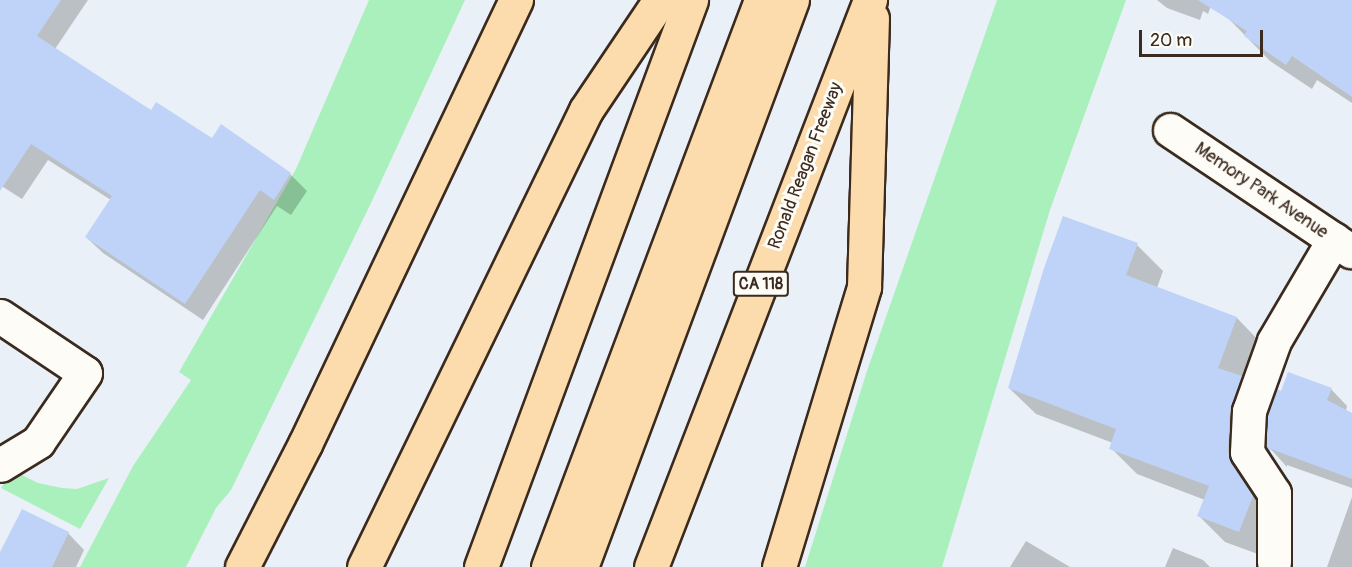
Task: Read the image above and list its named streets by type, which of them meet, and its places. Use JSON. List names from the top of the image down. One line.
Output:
{"streets":{"highway":["Ronald Reagan Freeway","CA 118"],"street":["Memory Park Avenue"]},"scale_bar":"20 m"}
